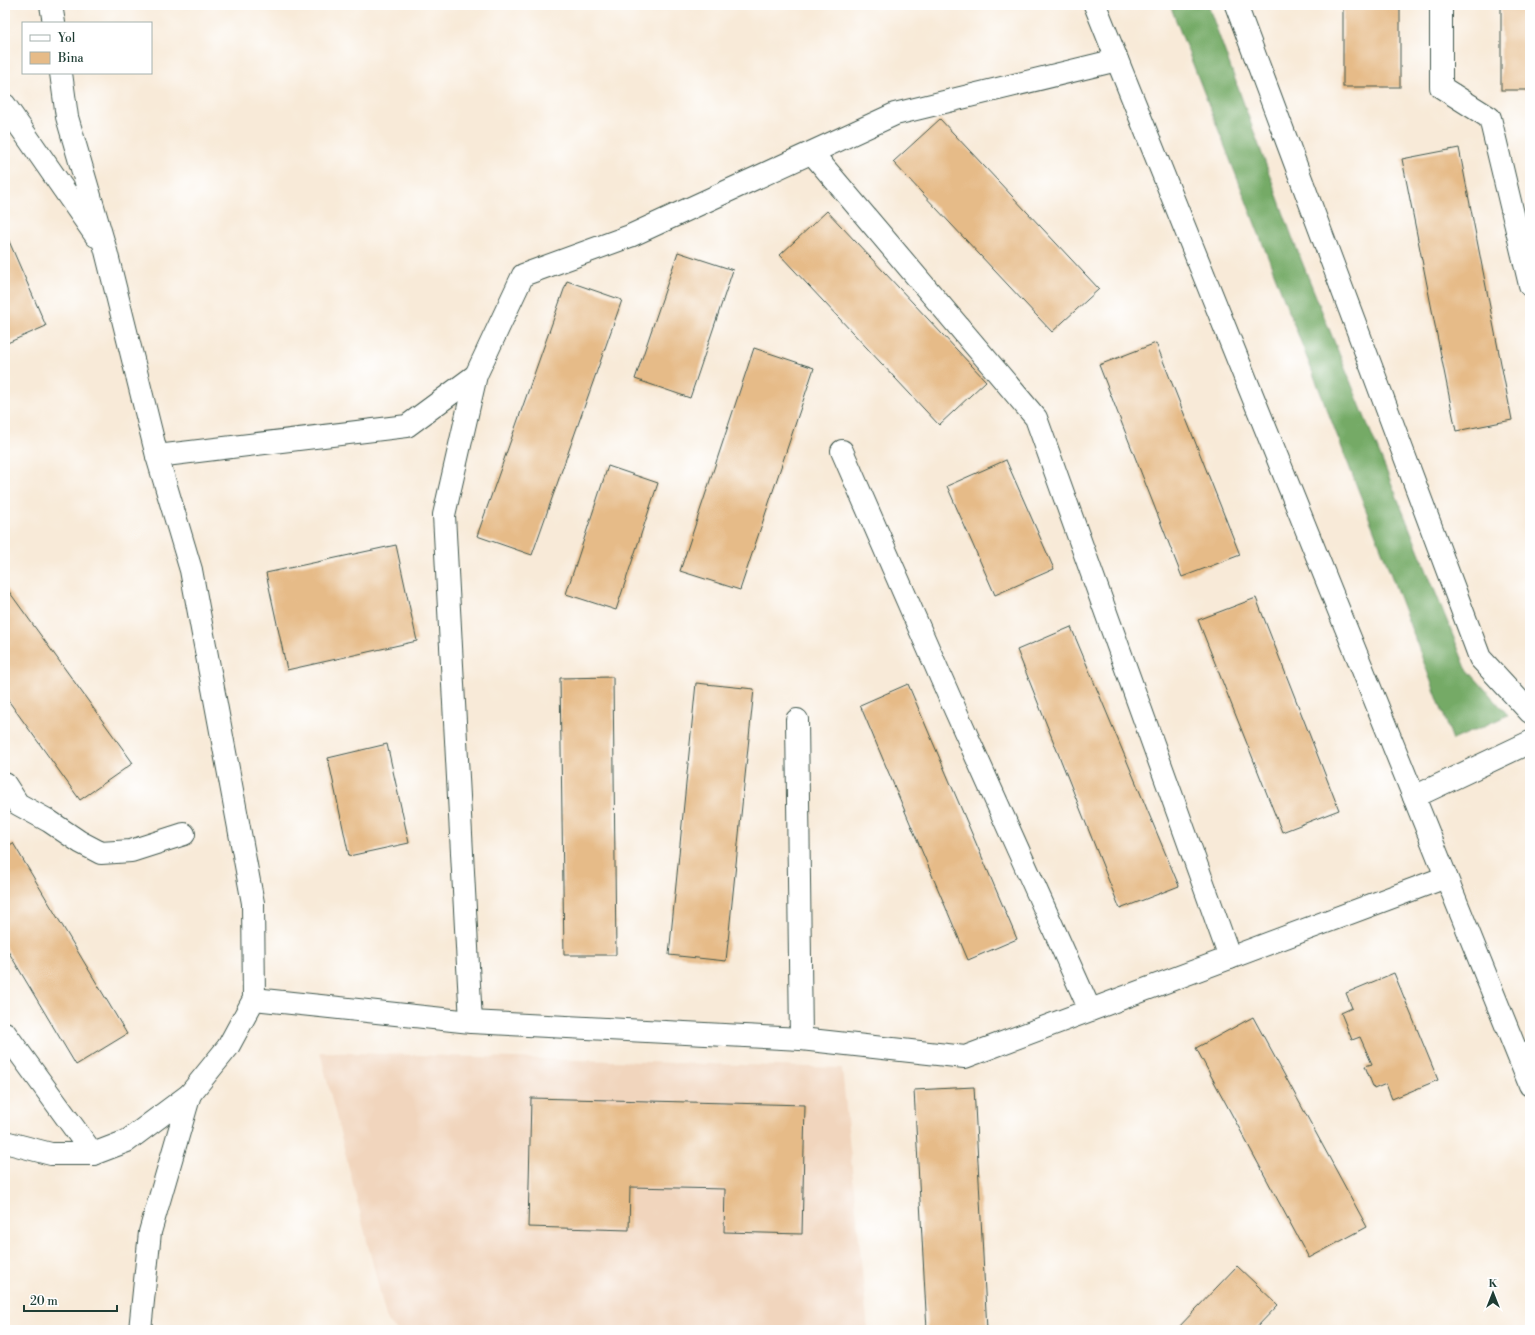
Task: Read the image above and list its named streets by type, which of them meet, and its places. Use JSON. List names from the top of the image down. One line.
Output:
{"legend":["Yol","Bina"],"scale_bar":"20 m","north":"top"}
